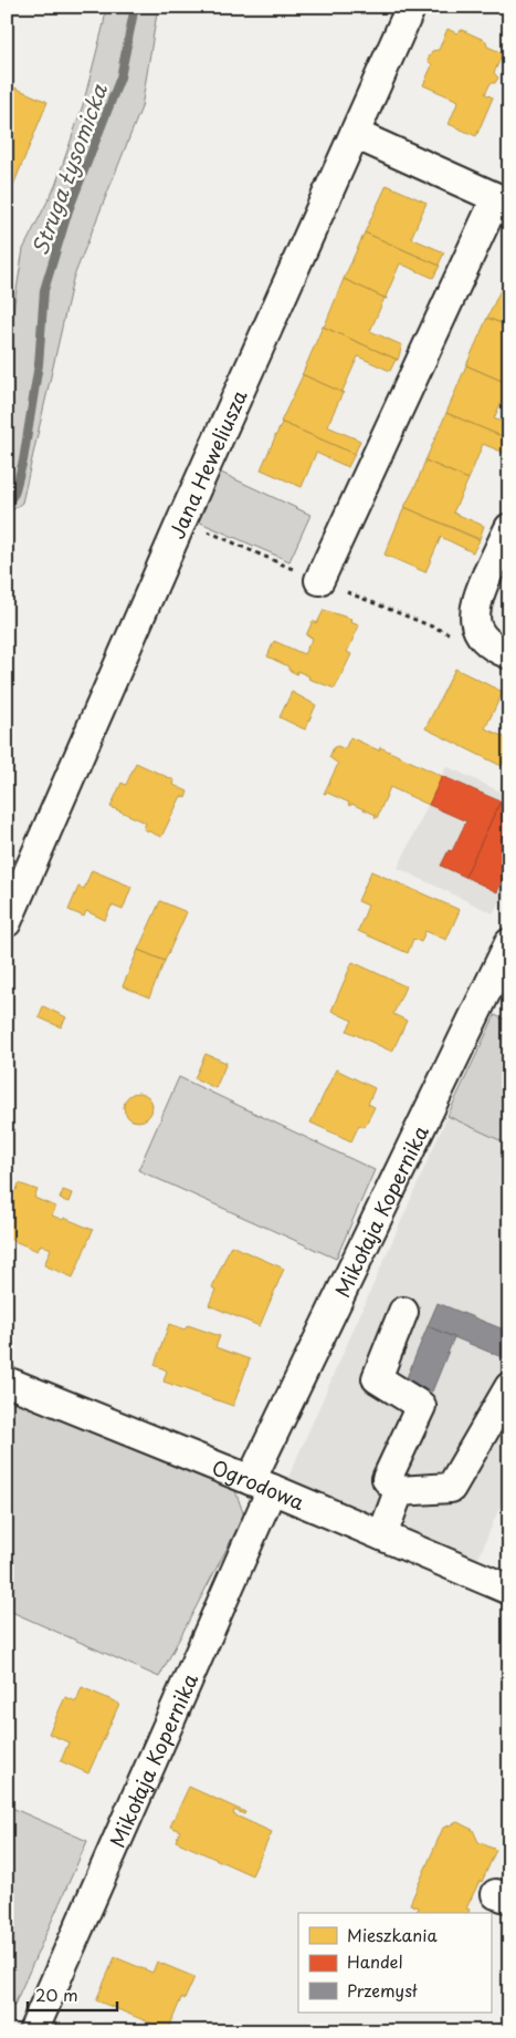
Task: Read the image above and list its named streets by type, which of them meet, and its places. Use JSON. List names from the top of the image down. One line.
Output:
{"streets":{"street":["Jana Heweliusza","Mikołaja Kopernika","Ogrodowa"]},"crossings":[["Mikołaja Kopernika","Ogrodowa"]],"water":["Struga Łysomicka"],"legend":["Mieszkania","Handel","Przemysł"],"scale_bar":"20 m"}
